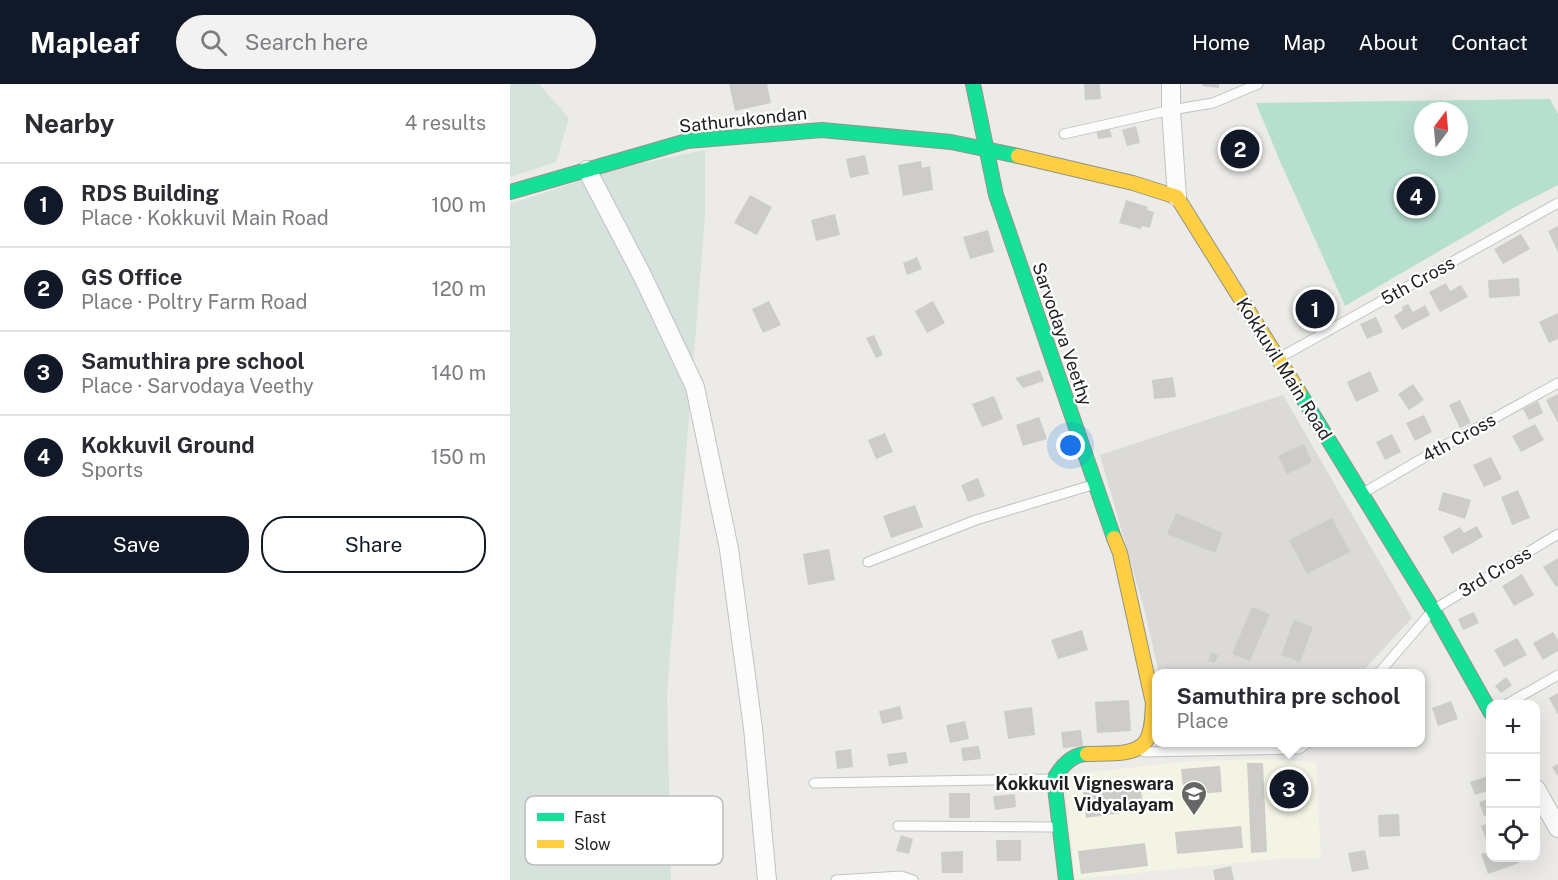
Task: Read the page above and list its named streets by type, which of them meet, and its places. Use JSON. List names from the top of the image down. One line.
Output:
{"streets":{"street":["Sathurukondan","Sarvodaya Veethy","Kokkuvil Main Road"],"lane":["5th Cross","4th Cross","3rd Cross"]},"crossings":[["Sathurukondan","Sarvodaya Veethy"],["5th Cross","Kokkuvil Main Road"],["Kokkuvil Main Road","4th Cross"],["Kokkuvil Main Road","3rd Cross"]],"places":{"school or university":["Kokkuvil Vigneswara Vidyalayam"]},"legend":["Fast","Slow"],"north":"top","page":{"header":"Mapleaf","search":"Search here","nav":["Home","Map","About","Contact"],"heading":["Nearby","4 results"],"pins":["2","4","1","3"],"list":[{"mark":"1","name":"RDS Building","note":"Place · Kokkuvil Main Road","value":"100 m"},{"mark":"2","name":"GS Office","note":"Place · Poltry Farm Road","value":"120 m"},{"mark":"3","name":"Samuthira pre school","note":"Place · Sarvodaya Veethy","value":"140 m"},{"mark":"4","name":"Kokkuvil Ground","note":"Sports","value":"150 m"}],"buttons":["Save","Share"],"popup":["Samuthira pre school","Place"],"map_buttons":["+","−"]}}
